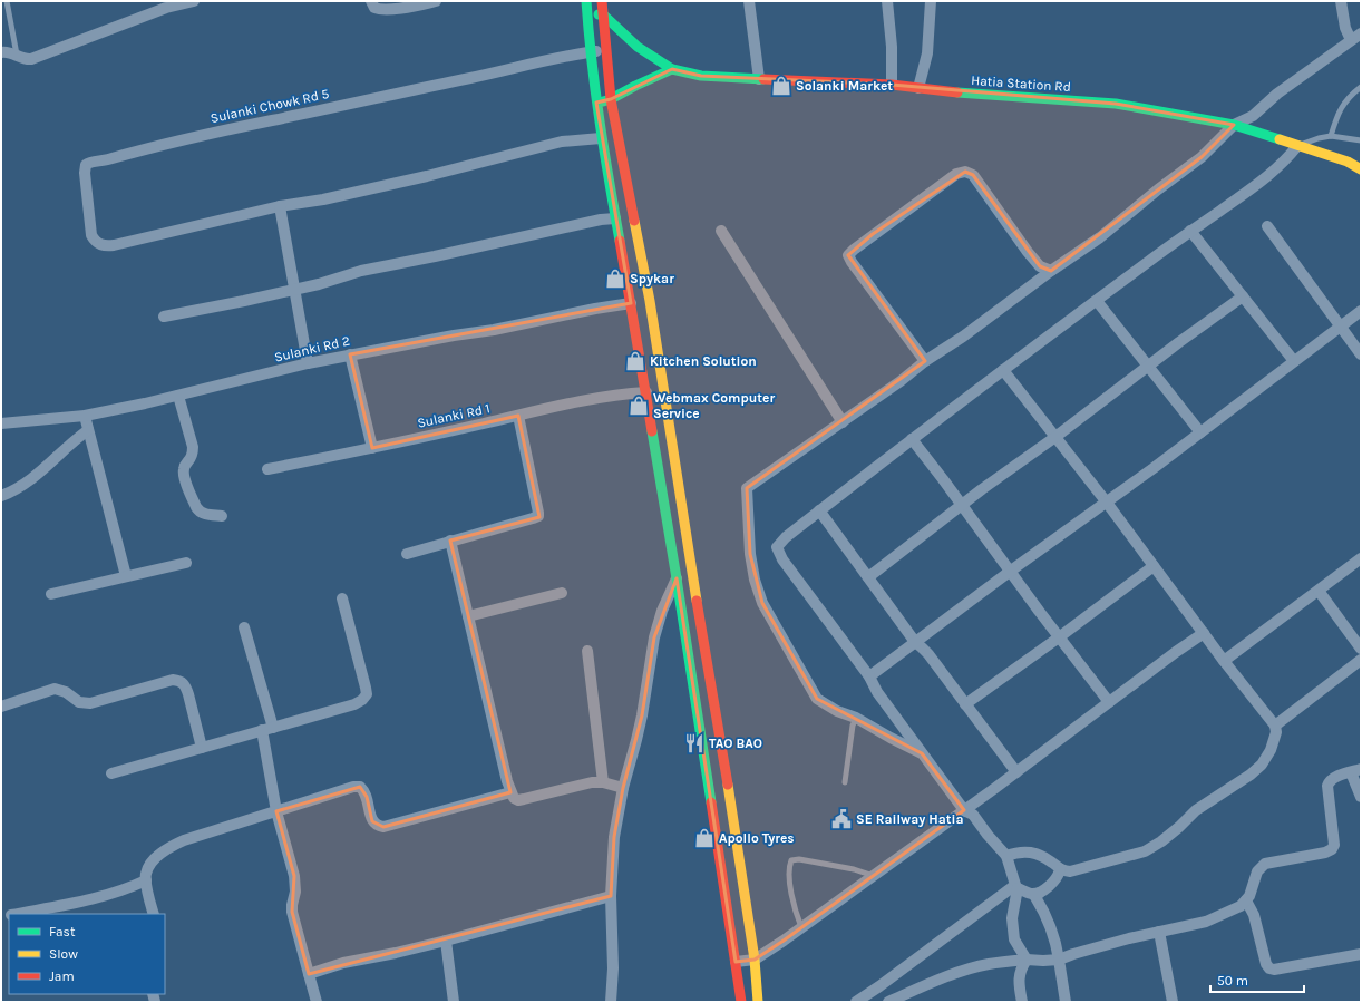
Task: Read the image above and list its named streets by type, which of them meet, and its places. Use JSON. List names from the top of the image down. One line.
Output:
{"streets":{"main road":["Hatia Station Rd"],"street":["Sulanki Chowk Rd 5","Sulanki Rd 2","Sulanki Rd 1"]},"places":{"shop":["Solanki Market","Spykar","Kitchen Solution","Webmax Computer Service","Apollo Tyres"],"restaurant":["TAO BAO"],"public building":["SE Railway Hatia"]},"legend":["Fast","Slow","Jam"],"scale_bar":"50 m"}
